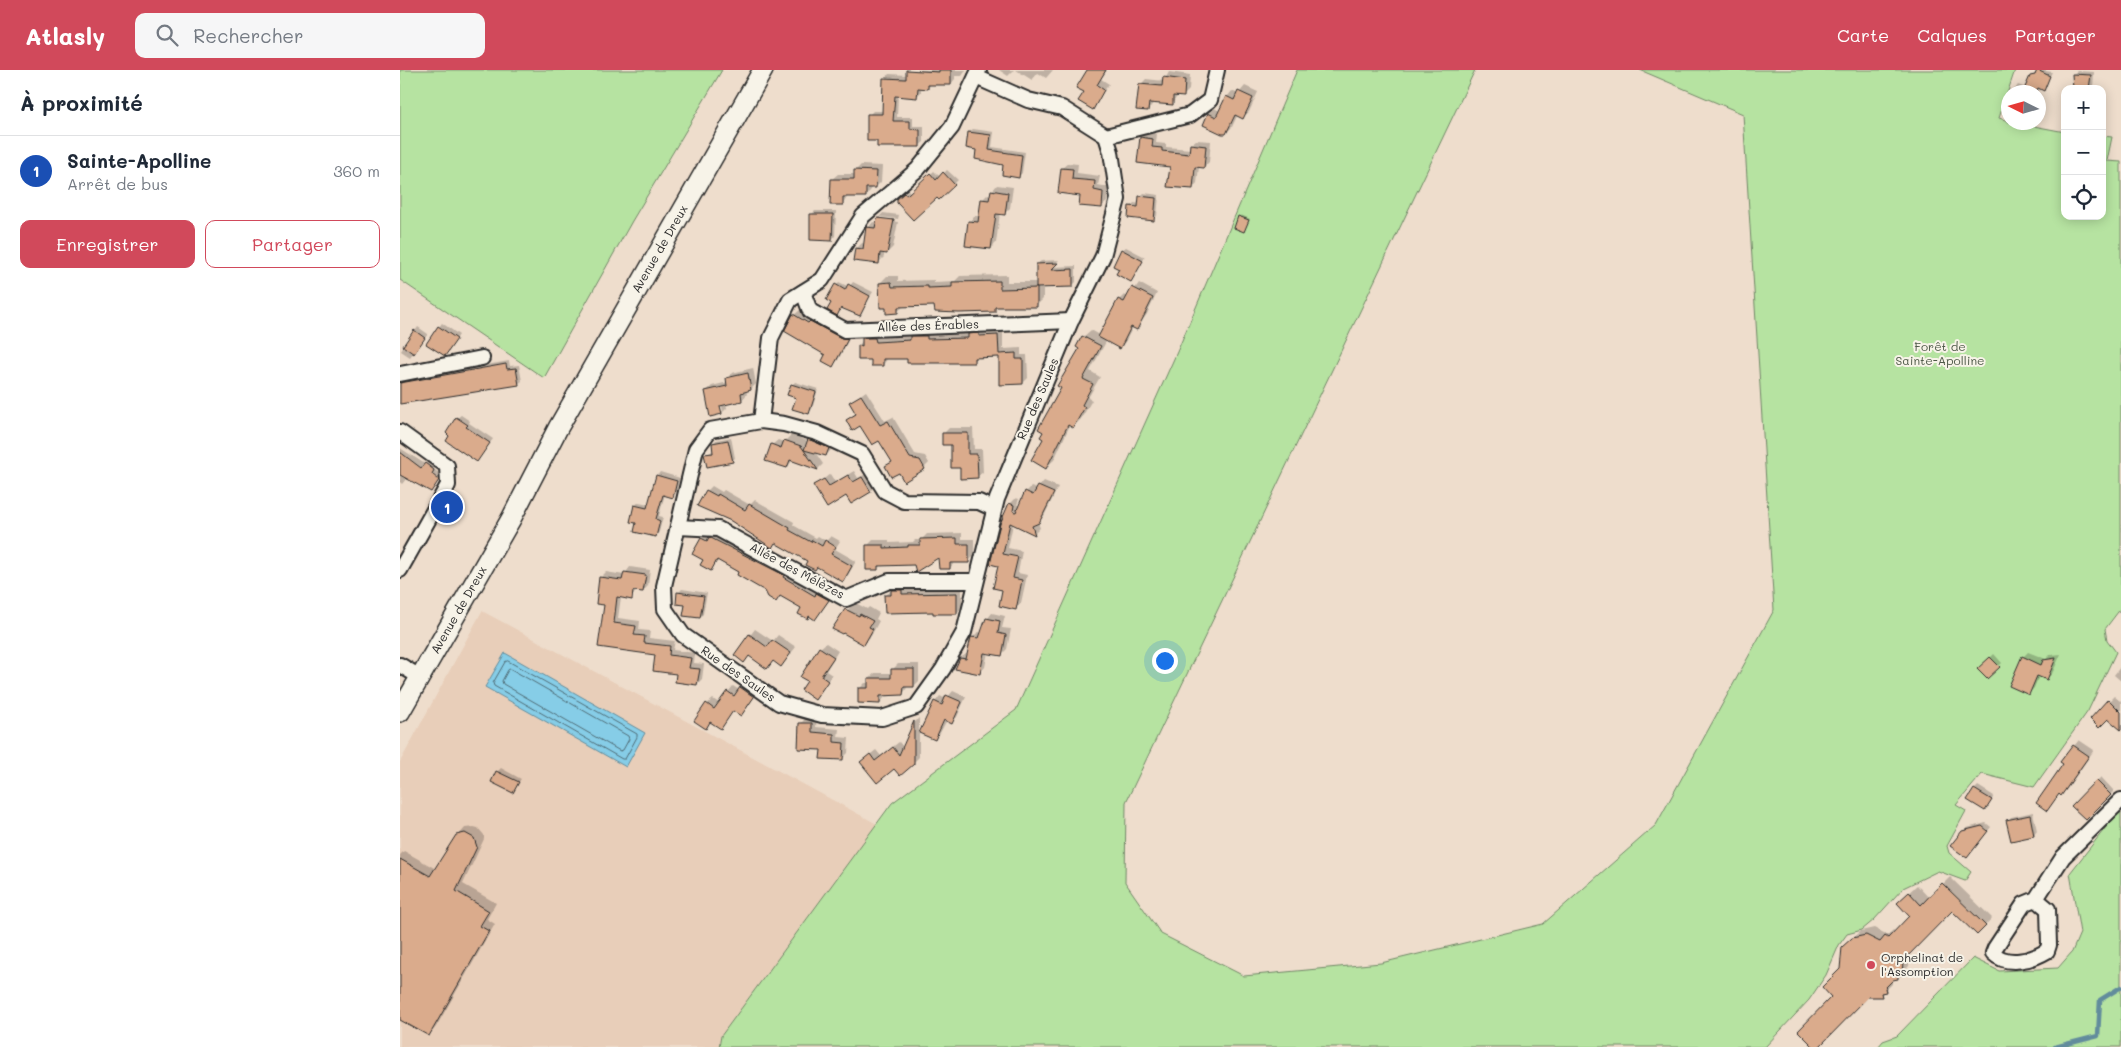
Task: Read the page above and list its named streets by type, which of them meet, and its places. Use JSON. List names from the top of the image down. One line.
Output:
{"streets":{"main road":["Avenue de Dreux"],"street":["Allée des Érables","Rue des Saules","Allée des Mélèzes"]},"crossings":[["Allée des Érables","Rue des Saules"],["Rue des Saules","Allée des Mélèzes"]],"parks":["Forêt de Sainte-Apolline"],"places":["Orphelinat de l'Assomption"],"north":"left","page":{"header":"Atlasly","search":"Rechercher","nav":["Carte","Calques","Partager"],"heading":"À proximité","map_buttons":["+","−"],"list":[{"mark":"1","name":"Sainte-Apolline","note":"Arrêt de bus","value":"360 m"}],"buttons":["Enregistrer","Partager"],"pins":"1"}}
